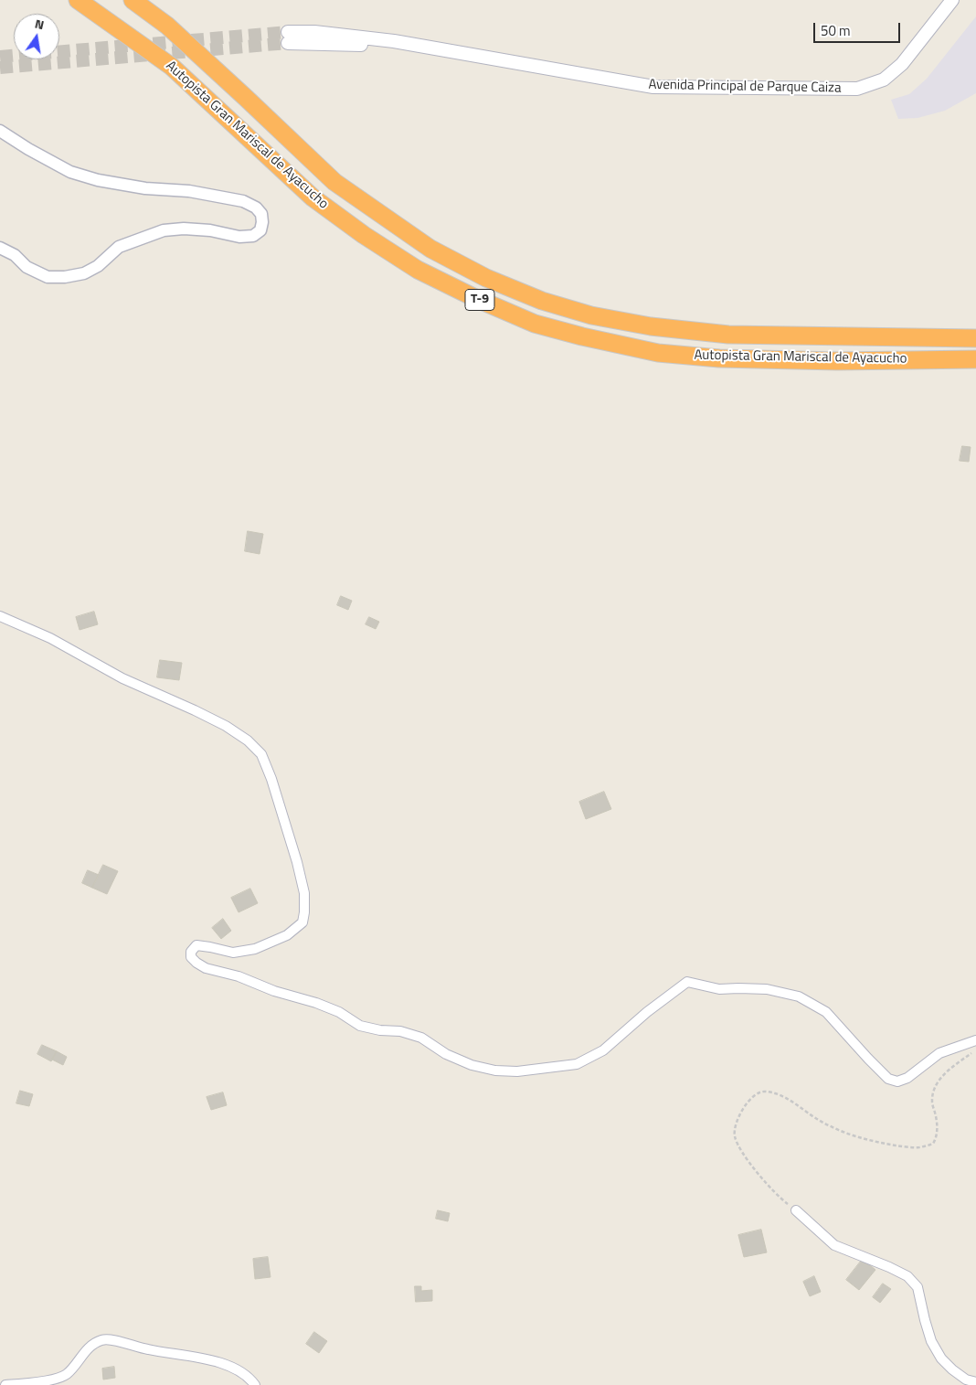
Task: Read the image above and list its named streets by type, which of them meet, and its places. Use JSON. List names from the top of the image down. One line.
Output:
{"streets":{"highway":["Autopista Gran Mariscal de Ayacucho","T-9"],"main road":["Avenida Principal de Parque Caiza"]},"scale_bar":"50 m","north":"top"}
